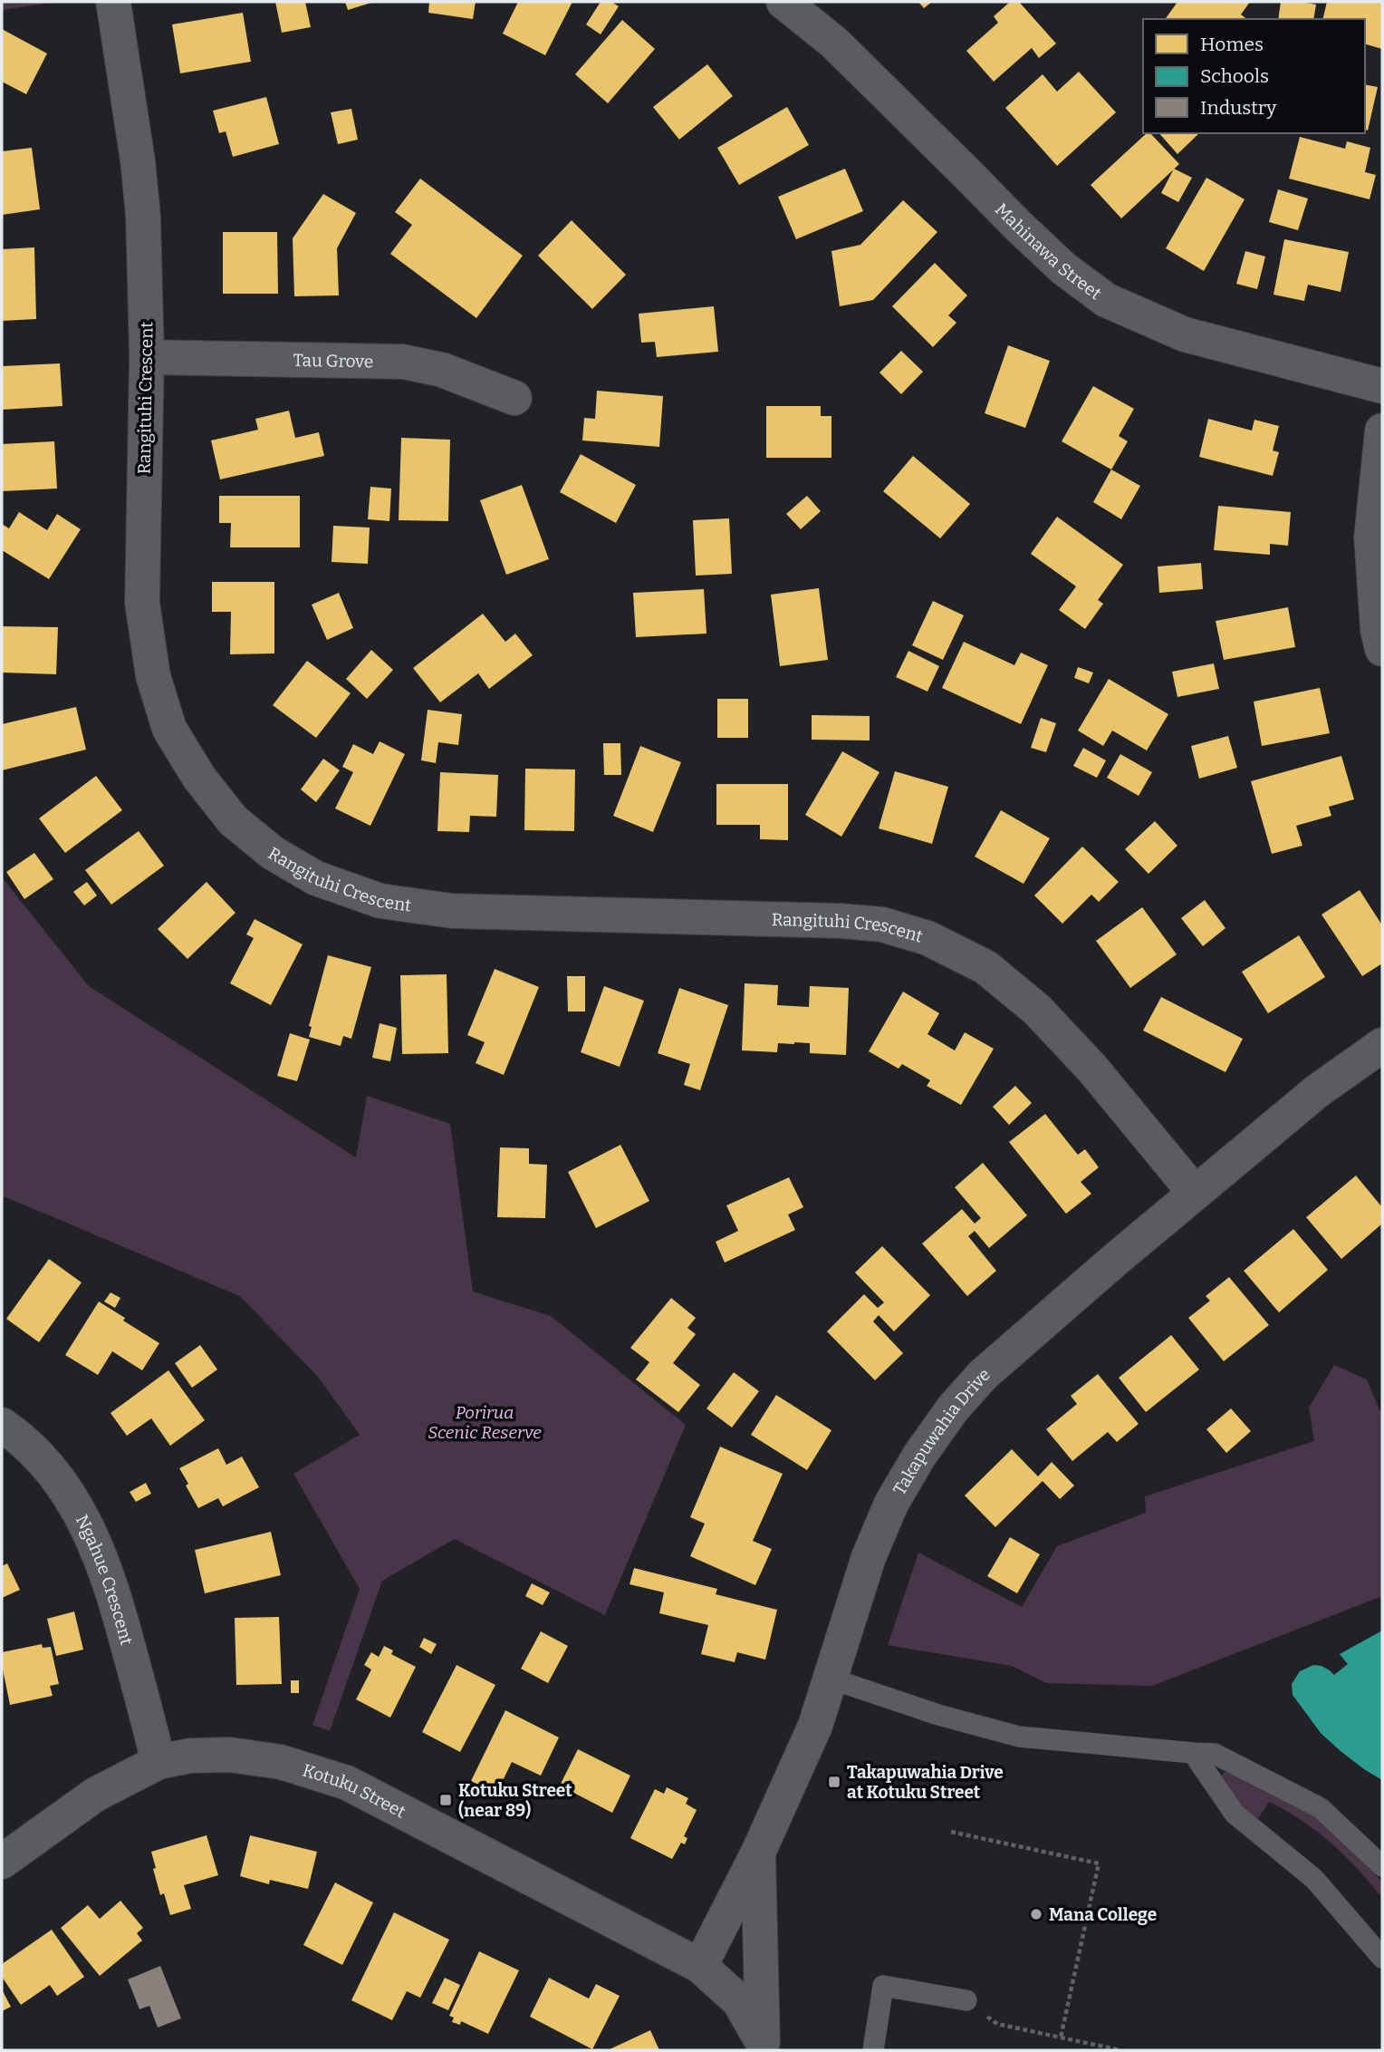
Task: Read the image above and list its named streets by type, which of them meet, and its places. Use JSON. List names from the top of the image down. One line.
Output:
{"streets":{"street":["Mahinawa Street","Tau Grove","Rangituhi Crescent","Takapuwahia Drive","Ngahue Crescent","Kotuku Street"]},"crossings":[["Tau Grove","Rangituhi Crescent"],["Rangituhi Crescent","Takapuwahia Drive"],["Takapuwahia Drive","Kotuku Street"],["Ngahue Crescent","Kotuku Street"]],"parks":["Porirua Scenic Reserve"],"places":{"transit":["Takapuwahia Drive at Kotuku Street","Kotuku Street (near 89)"],"other":["Mana College"]},"legend":["Homes","Schools","Industry"]}
